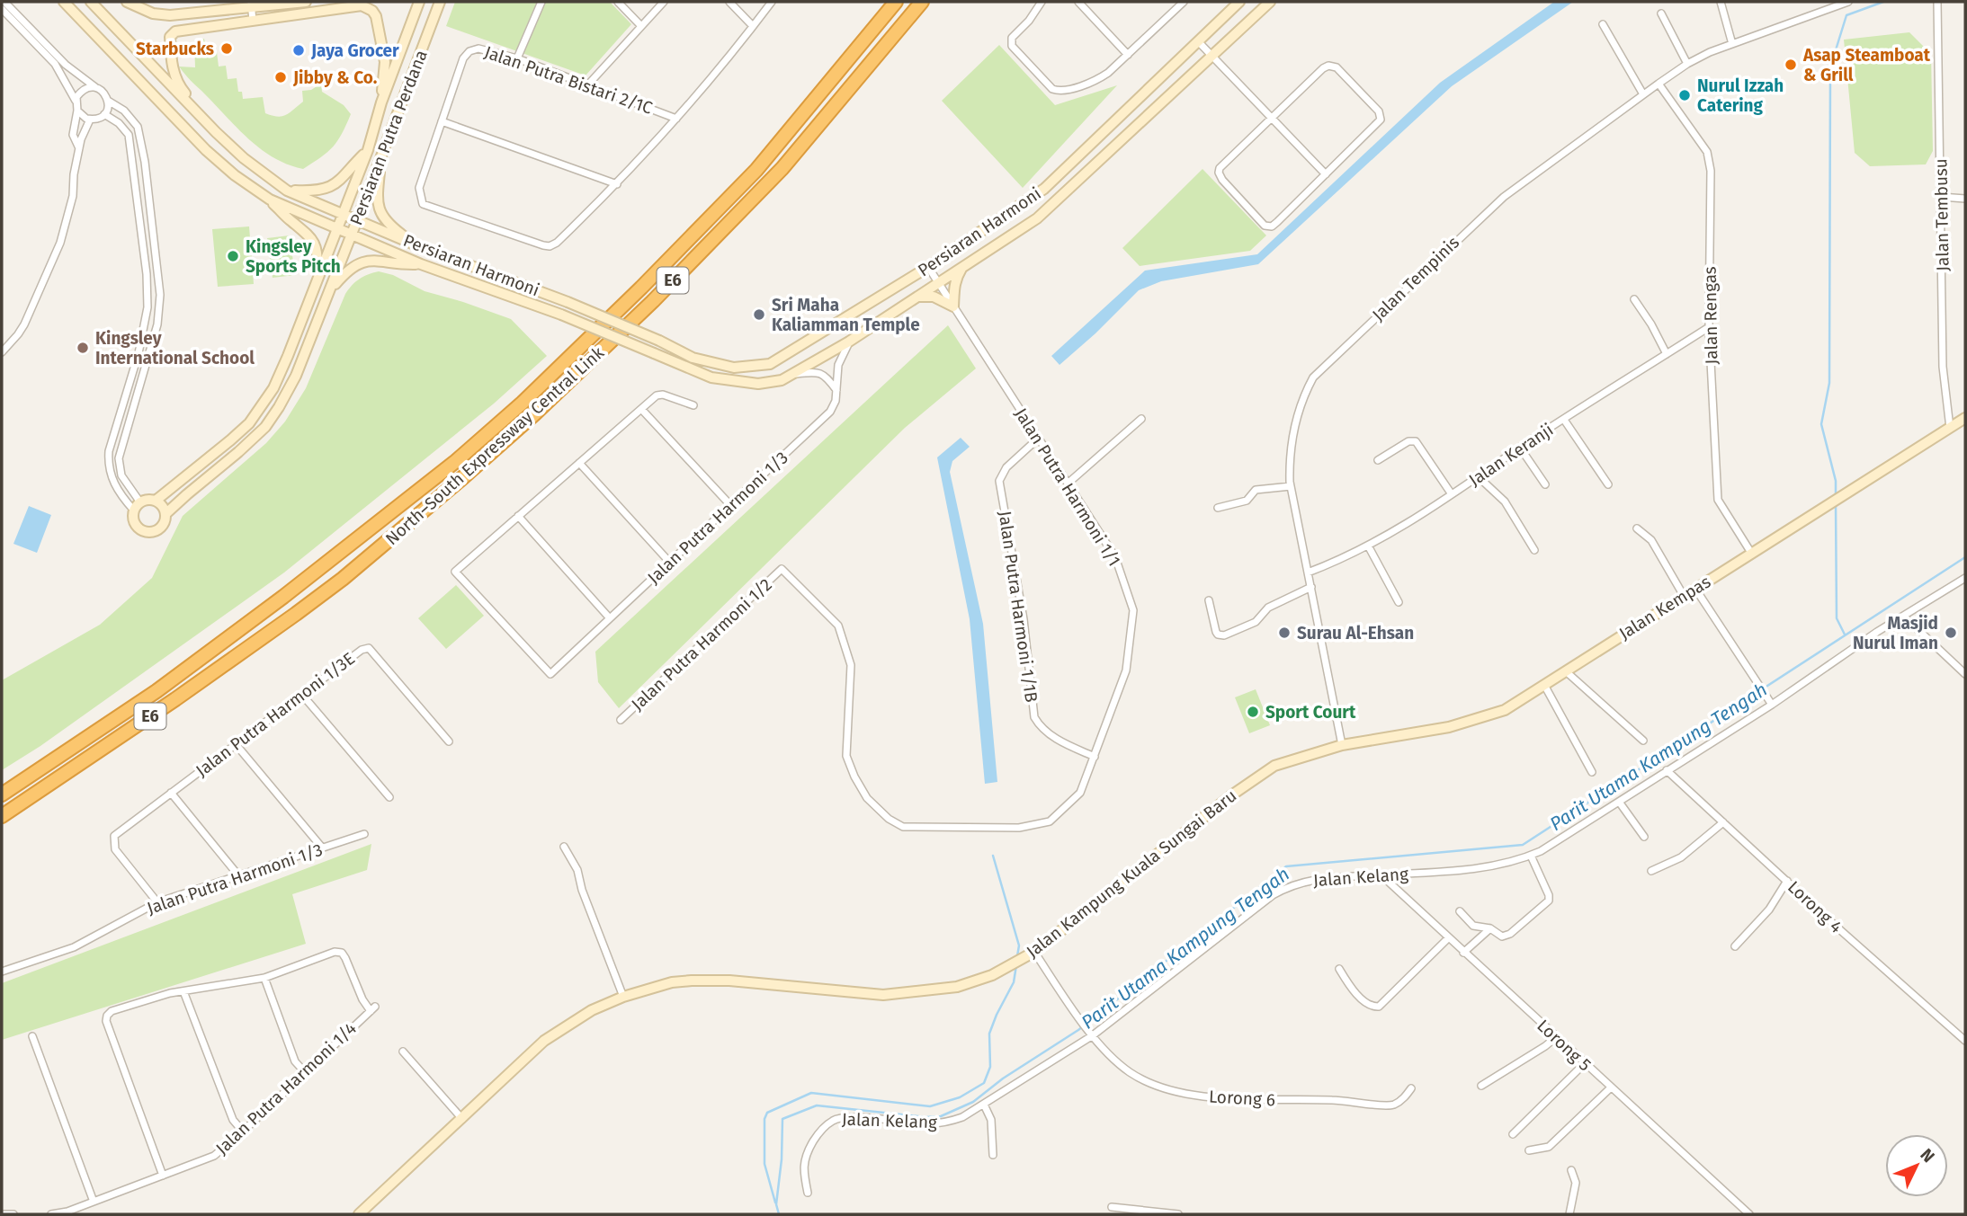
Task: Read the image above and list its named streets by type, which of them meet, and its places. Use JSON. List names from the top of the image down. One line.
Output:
{"streets":{"highway":["E6","North–South Expressway Central Link"],"main road":["Persiaran Putra Perdana","Persiaran Harmoni","Jalan Kempas","Jalan Kampung Kuala Sungai Baru"],"street":["Jalan Putra Bistari 2/1C","Jalan Tembusu","Jalan Tempinis","Jalan Rengas","Jalan Keranji","Jalan Putra Harmoni 1/1","Jalan Putra Harmoni 1/3","Jalan Putra Harmoni 1/1B","Jalan Putra Harmoni 1/2","Jalan Putra Harmoni 1/3E","Jalan Kelang","Lorong 4","Lorong 5","Jalan Putra Harmoni 1/4","Lorong 6"]},"crossings":[["Persiaran Putra Perdana","Persiaran Harmoni"],["Jalan Tembusu","Jalan Kempas"],["Persiaran Harmoni","Jalan Putra Harmoni 1/1"],["Persiaran Harmoni","Jalan Putra Harmoni 1/3"],["Jalan Tempinis","Jalan Rengas"],["Jalan Tempinis","Jalan Keranji"],["Jalan Tempinis","Jalan Kempas"],["Jalan Tempinis","Jalan Kampung Kuala Sungai Baru"],["Jalan Rengas","Jalan Keranji"],["Jalan Rengas","Jalan Kempas"],["Jalan Putra Harmoni 1/1","Jalan Putra Harmoni 1/1B"],["Jalan Putra Harmoni 1/1","Jalan Putra Harmoni 1/2"],["Jalan Putra Harmoni 1/3","Jalan Putra Harmoni 1/3E"],["Jalan Kempas","Jalan Kampung Kuala Sungai Baru"],["Jalan Kampung Kuala Sungai Baru","Lorong 6"],["Jalan Kelang","Lorong 4"],["Jalan Kelang","Lorong 5"],["Jalan Kelang","Lorong 6"]],"water":["Parit Utama Kampung Tengah"],"places":["Starbucks","Jaya Grocer","Asap Steamboat & Grill","Jibby & Co.","Nurul Izzah Catering","Kingsley Sports Pitch","Sri Maha Kaliamman Temple","Kingsley International School","Surau Al-Ehsan","Masjid Nurul Iman","Sport Court"],"north":"top right"}
